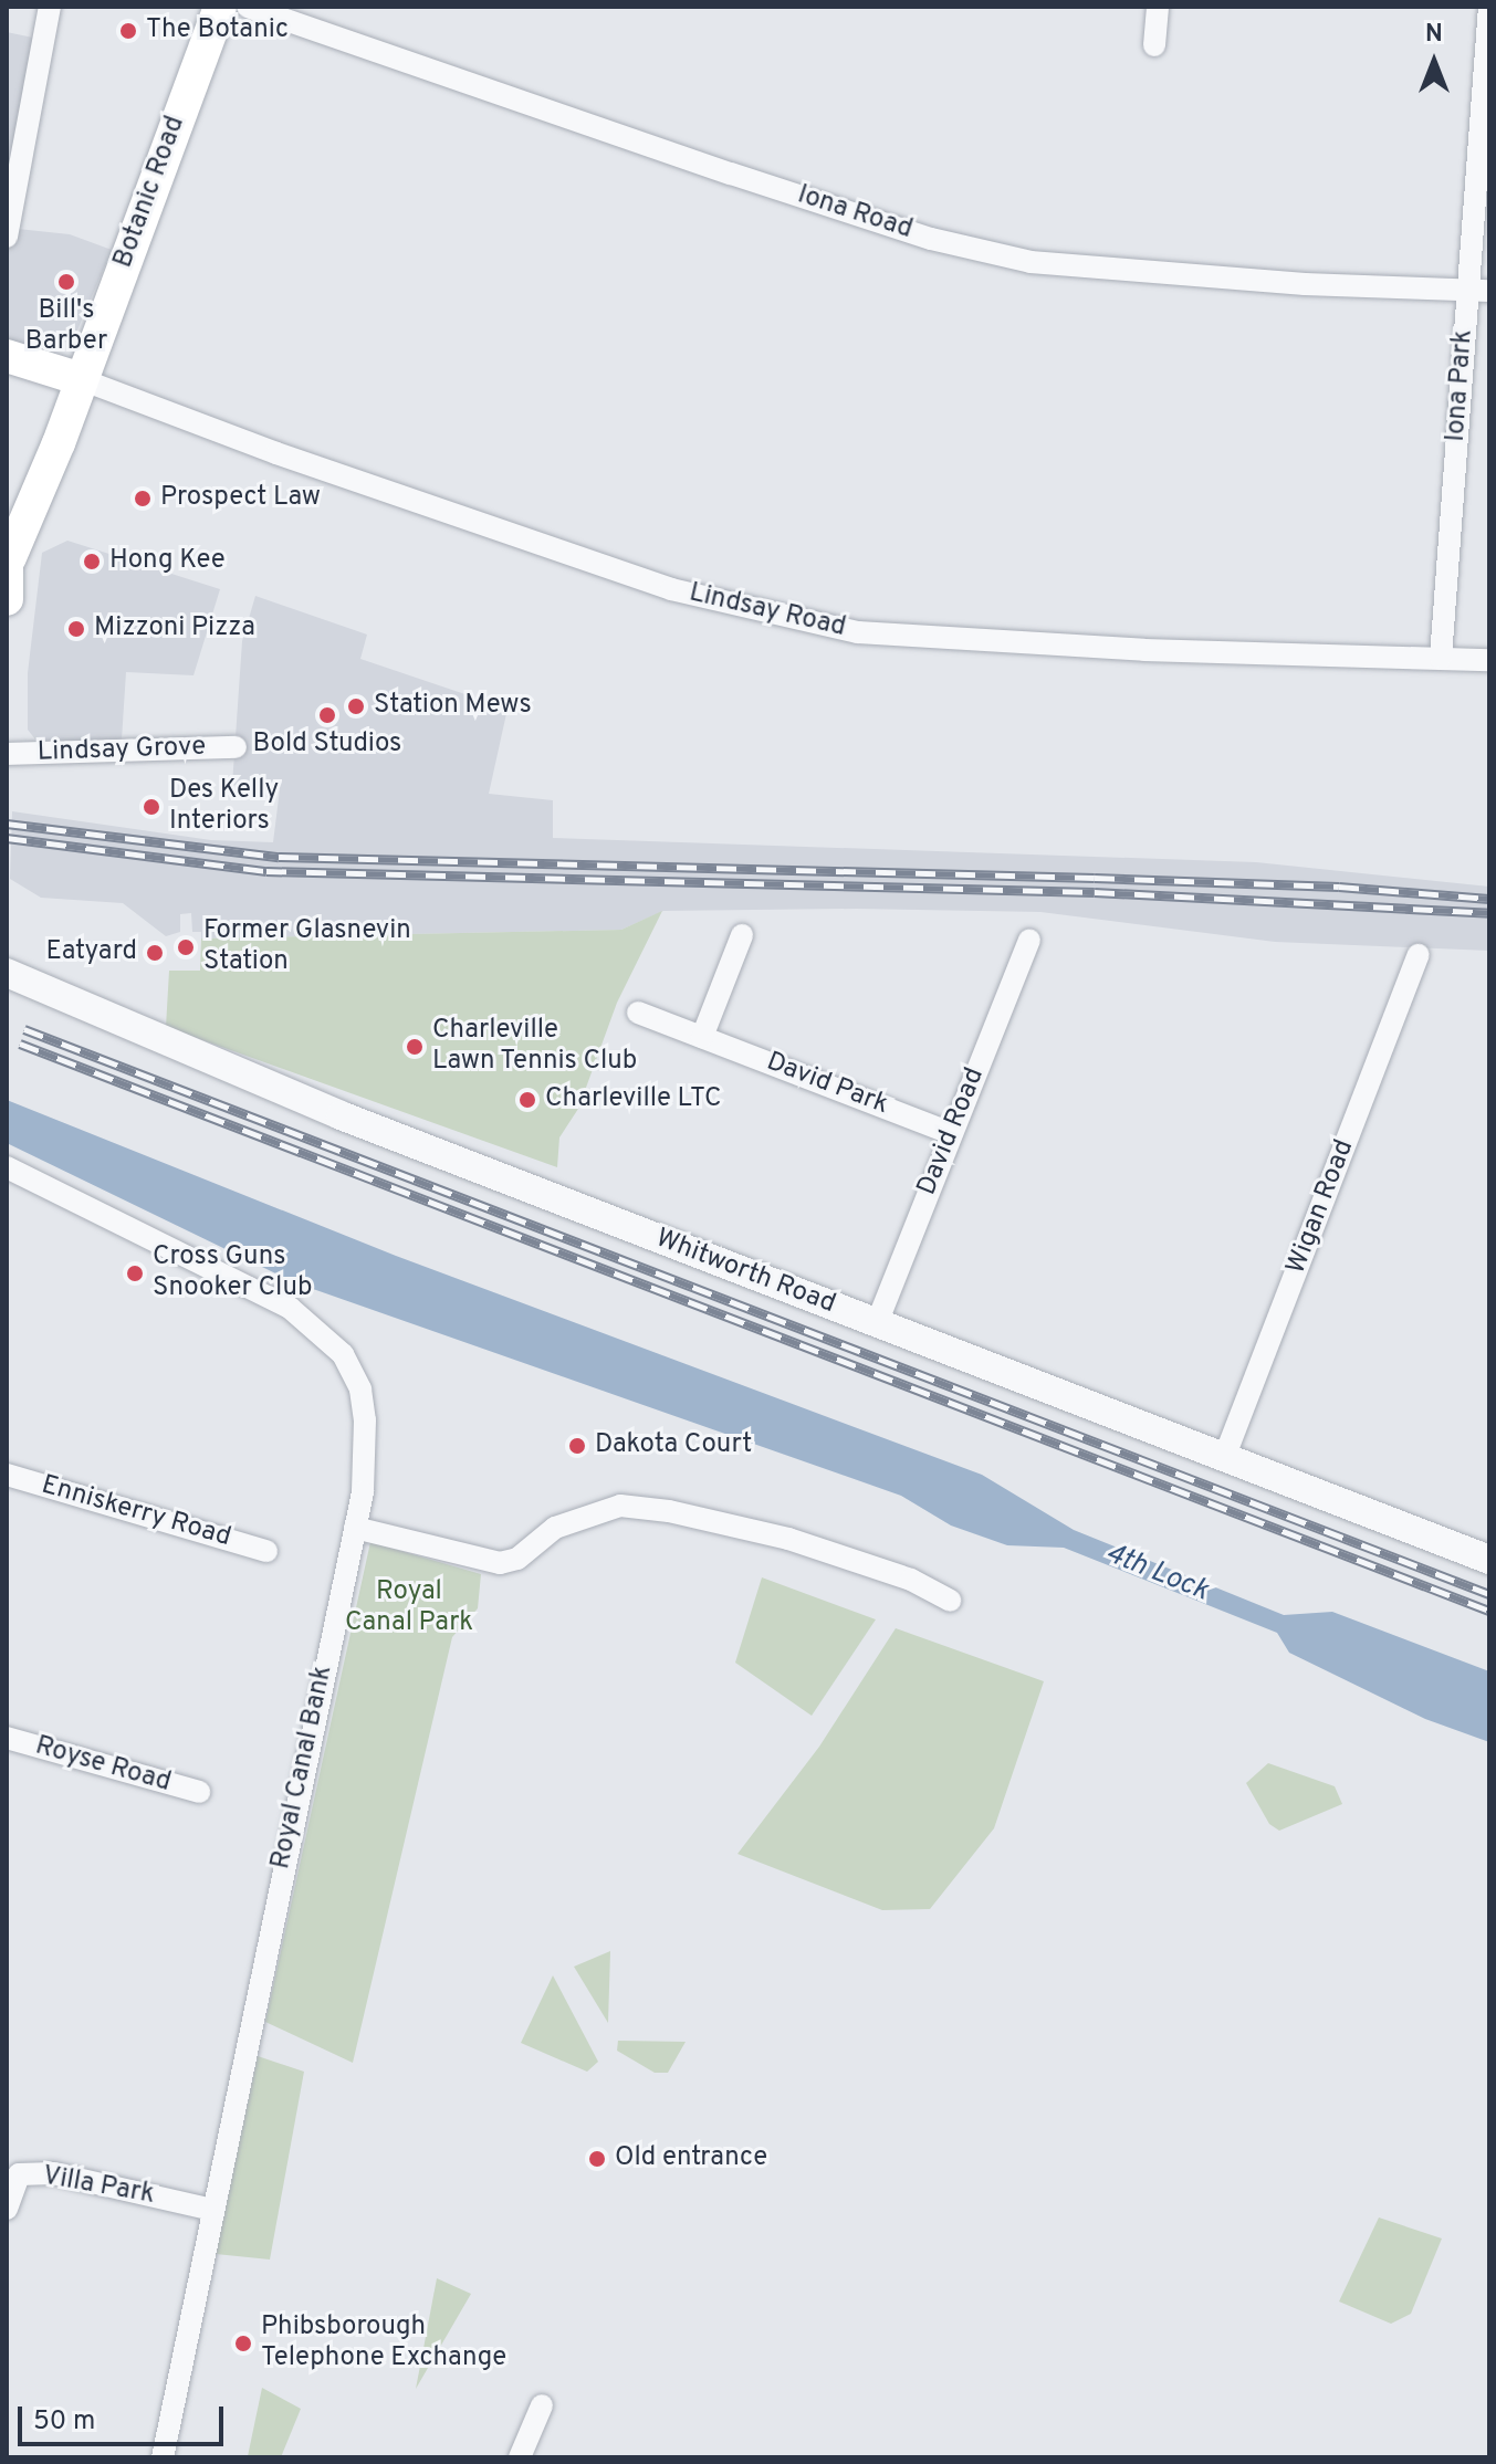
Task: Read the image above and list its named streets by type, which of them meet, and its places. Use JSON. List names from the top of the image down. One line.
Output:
{"streets":{"main road":["Botanic Road"],"street":["Iona Road","Iona Park","Lindsay Road","Lindsay Grove","David Park","David Road","Wigan Road","Whitworth Road","Enniskerry Road","Royse Road","Royal Canal Bank","Villa Park"]},"crossings":[["Botanic Road","Lindsay Road"],["Iona Road","Iona Park"],["Iona Park","Lindsay Road"],["David Park","David Road"],["David Road","Whitworth Road"],["Wigan Road","Whitworth Road"],["Royal Canal Bank","Villa Park"]],"water":["4th Lock"],"parks":["Royal Canal Park"],"places":["The Botanic","Bill's Barber","Prospect Law","Hong Kee","Mizzoni Pizza","Station Mews","Bold Studios","Des Kelly Interiors","Former Glasnevin Station","Eatyard","Charleville Lawn Tennis Club","Charleville LTC","Cross Guns Snooker Club","Dakota Court","Old entrance","Phibsborough Telephone Exchange"],"scale_bar":"50 m","north":"top"}
